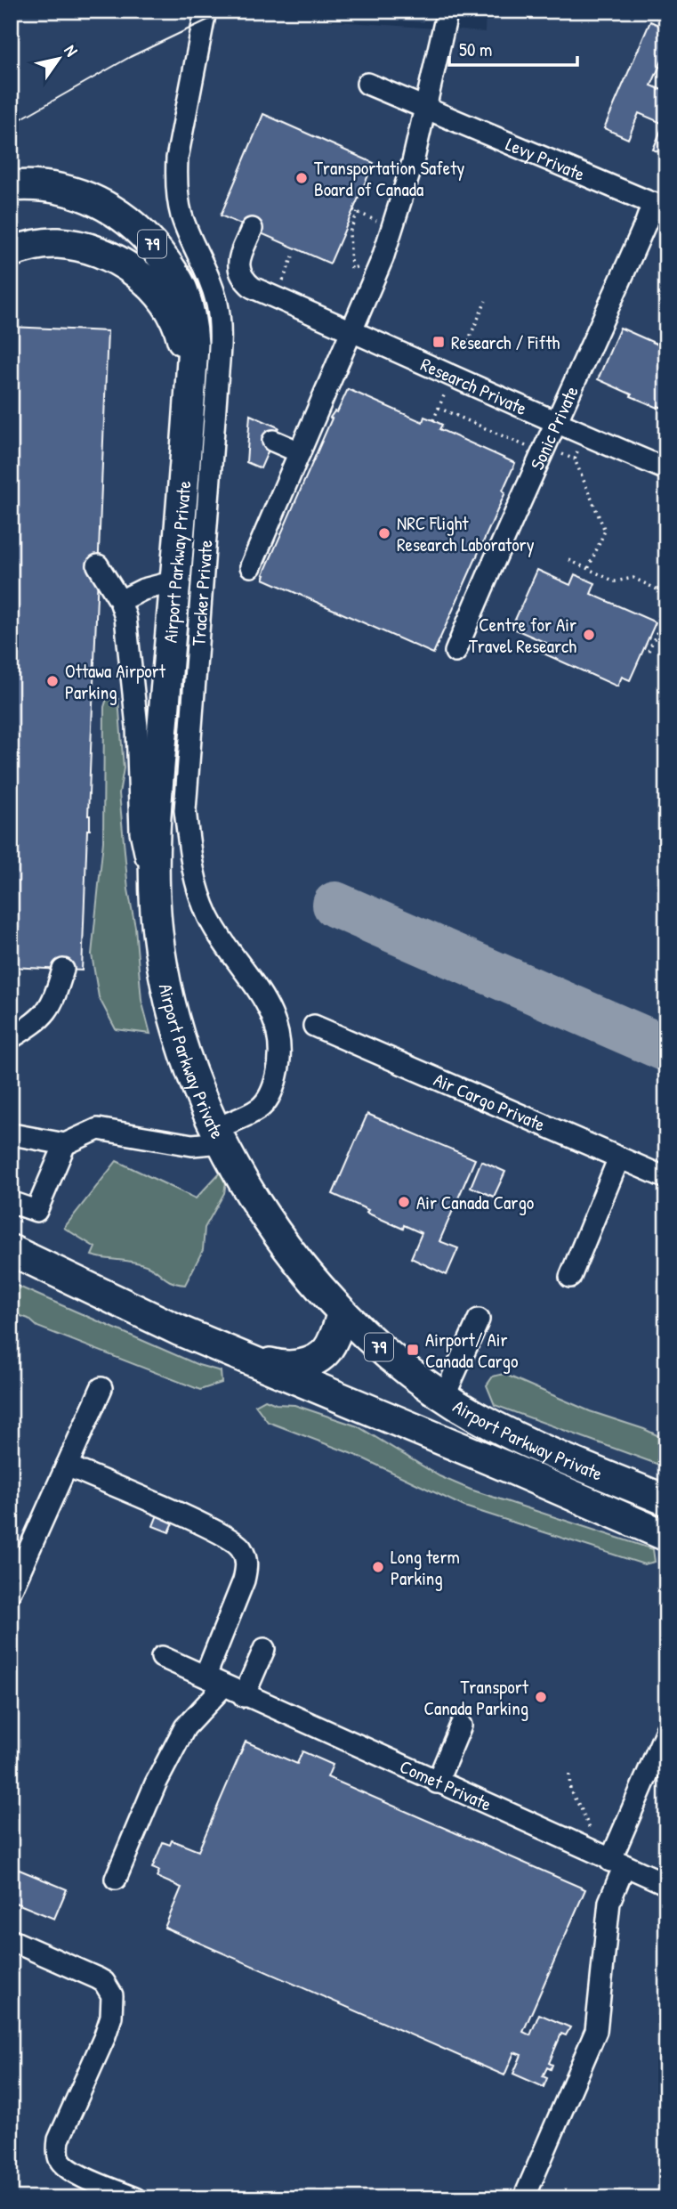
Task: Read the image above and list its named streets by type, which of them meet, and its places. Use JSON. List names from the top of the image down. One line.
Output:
{"streets":{"highway":["79","Airport Parkway Private"],"street":["Levy Private","Research Private","Sonic Private","Tracker Private","Air Cargo Private","Comet Private"]},"crossings":[["Levy Private","Sonic Private"],["Research Private","Sonic Private"],["Airport Parkway Private","Tracker Private"]],"places":{"other":["Transportation Safety Board of Canada","NRC Flight Research Laboratory","Centre for Air Travel Research","Ottawa Airport Parking","Air Canada Cargo","Long term Parking","Transport Canada Parking"],"transit":["Research / Fifth","Airport/ Air Canada Cargo"]},"scale_bar":"50 m","north":"top right"}
